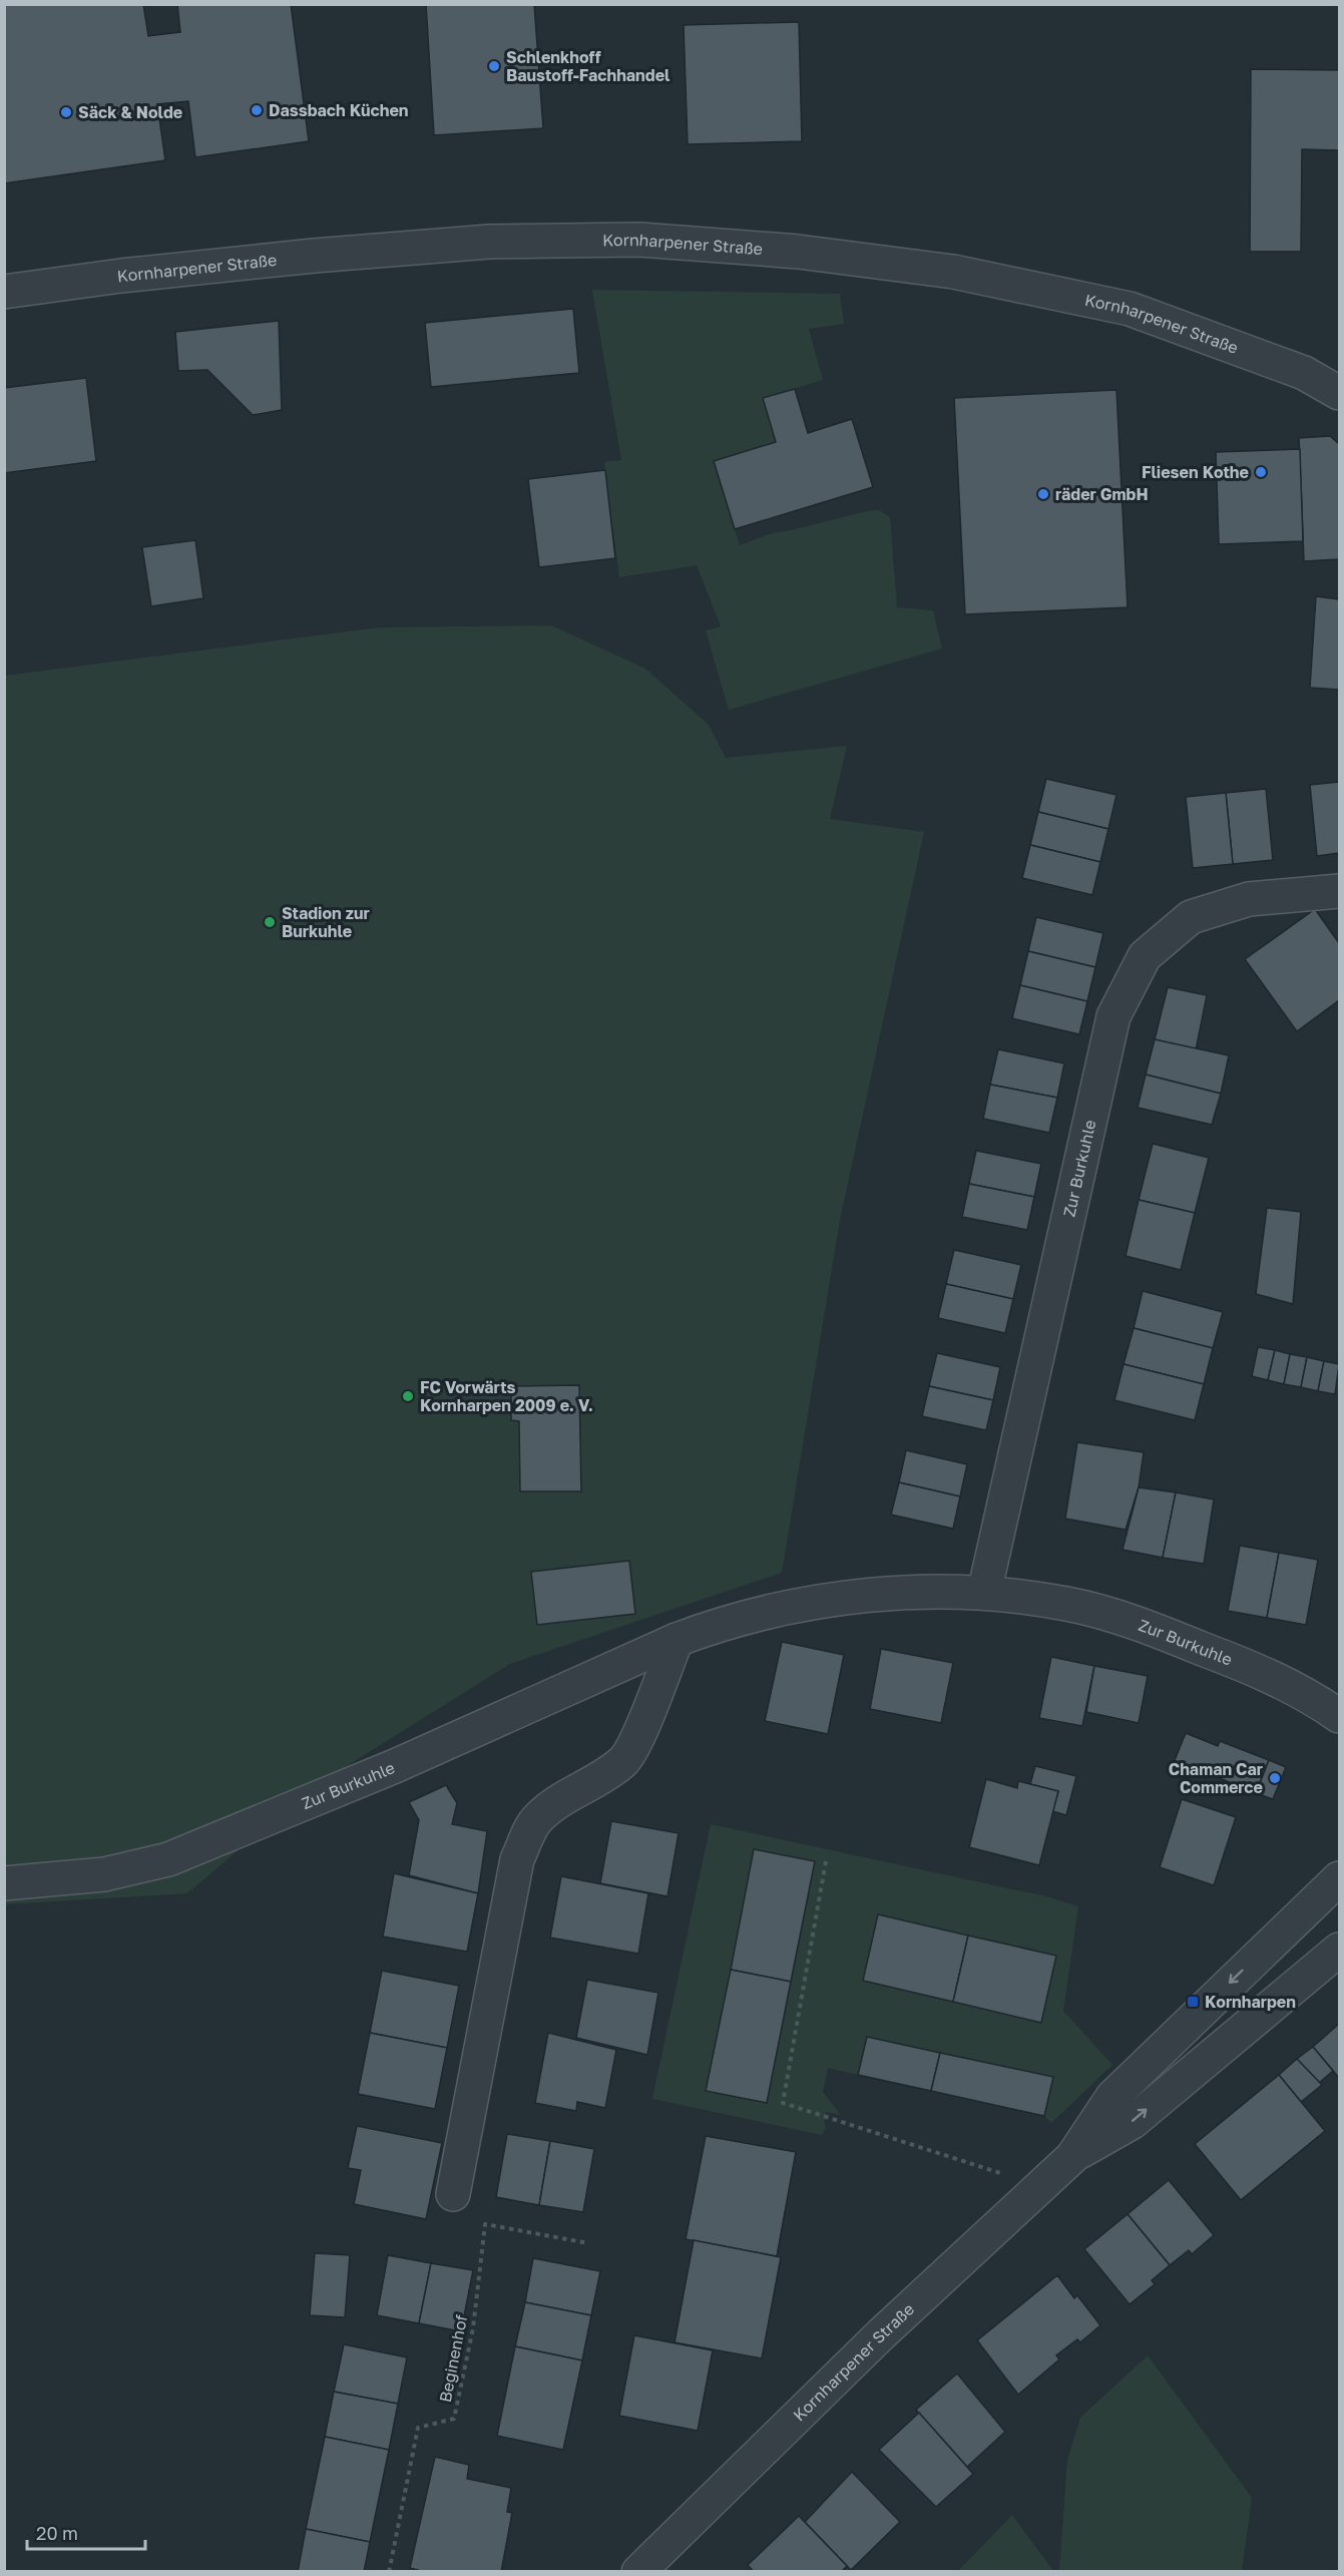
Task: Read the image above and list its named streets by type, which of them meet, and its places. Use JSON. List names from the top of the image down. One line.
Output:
{"streets":{"street":["Kornharpener Straße","Zur Burkuhle"],"path":["Beginenhof"]},"places":{"other":["Schlenkhoff Baustoff-Fachhandel","Dassbach Küchen","Säck & Nolde","Fliesen Kothe","räder GmbH","Stadion zur Burkuhle","FC Vorwärts Kornharpen 2009 e. V.","Chaman Car Commerce"],"transit":["Kornharpen"]},"scale_bar":"20 m"}
